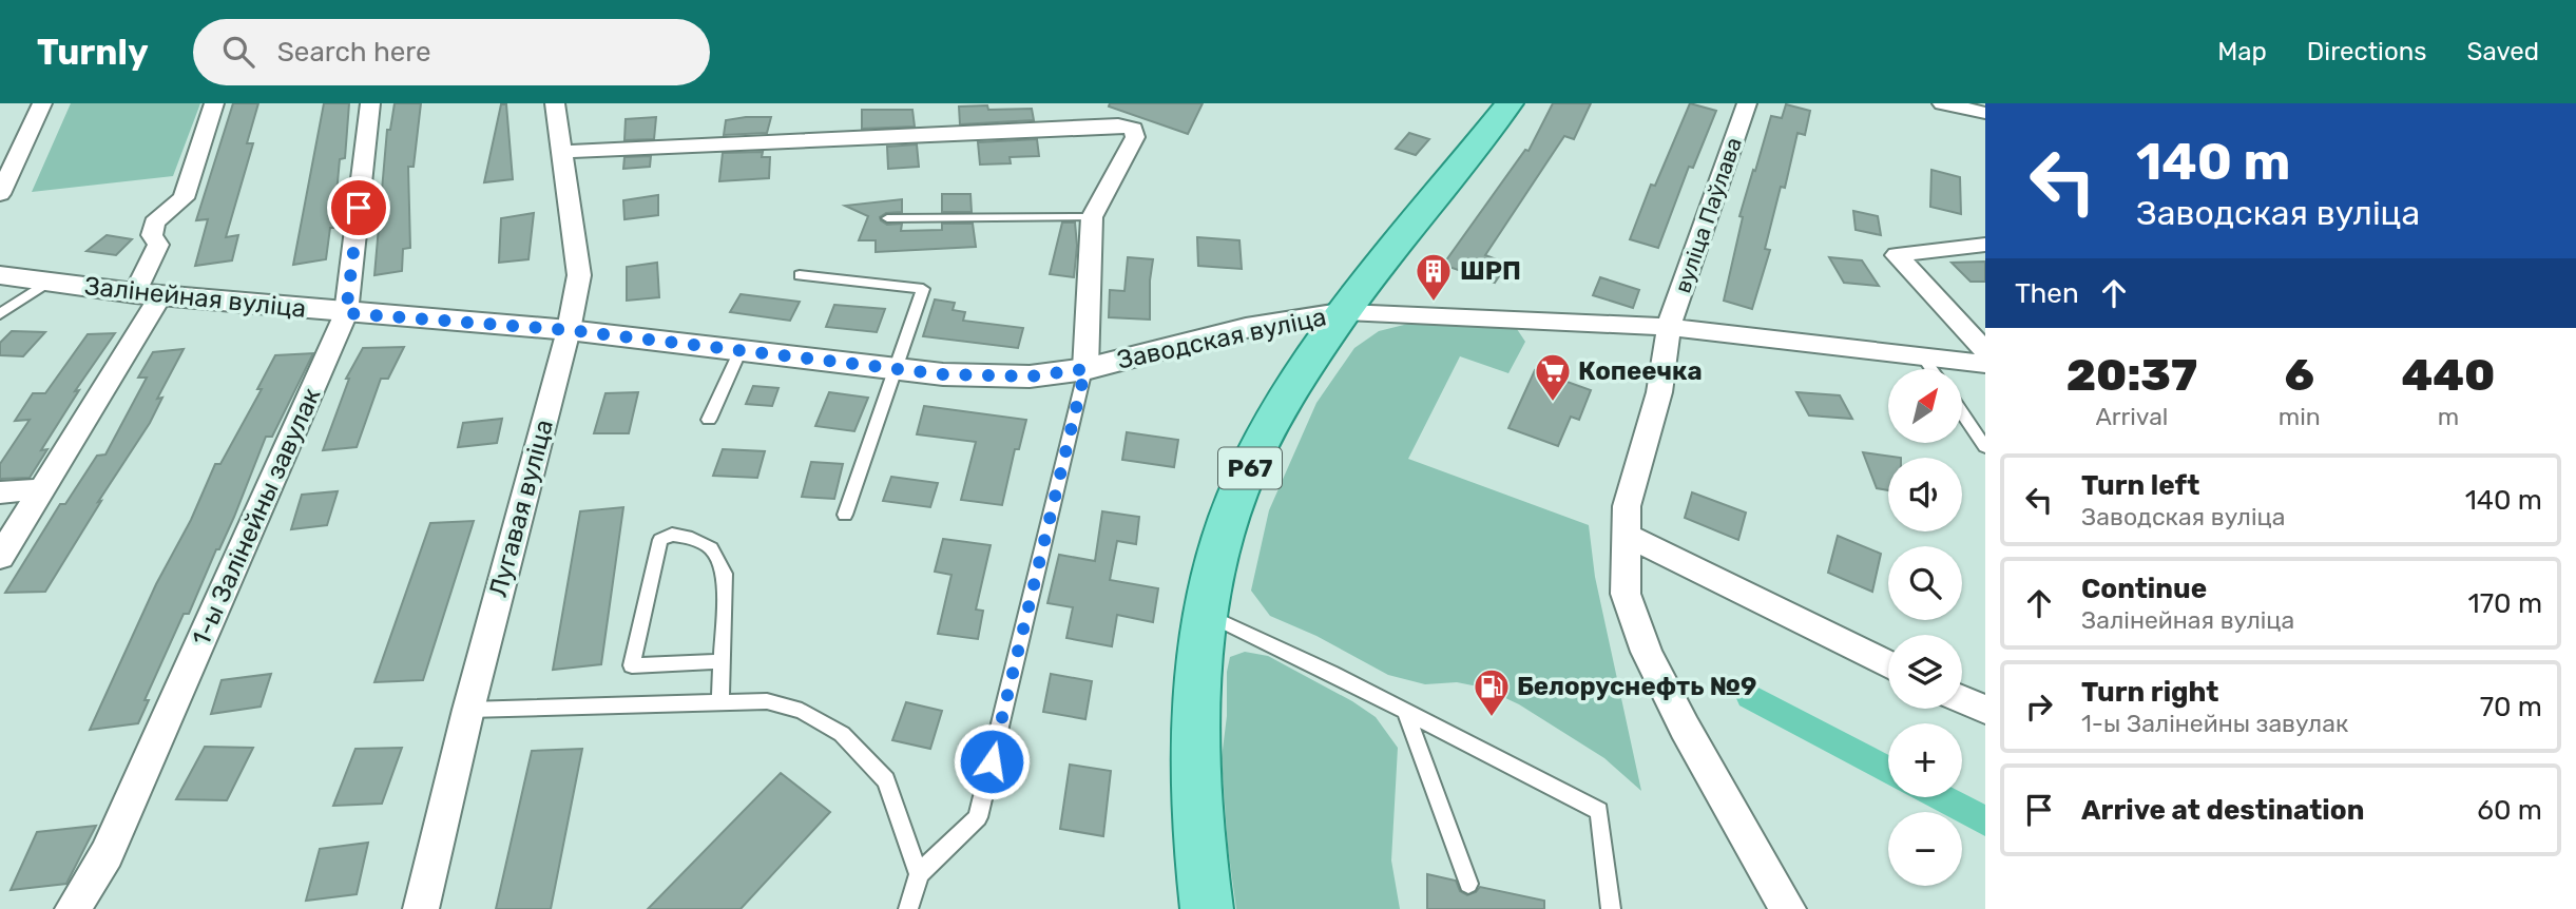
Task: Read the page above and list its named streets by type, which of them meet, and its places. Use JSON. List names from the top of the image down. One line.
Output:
{"streets":{"main road":["Заводская вуліца","Р67"],"street":["вуліца Паўлава","Залінейная вуліца","Лугавая вуліца","1-ы Залінейны завулак"]},"crossings":[["Залінейная вуліца","Заводская вуліца"],["Залінейная вуліца","Лугавая вуліца"],["Залінейная вуліца","1-ы Залінейны завулак"],["Заводская вуліца","Лугавая вуліца"]],"places":{"building":["ШРП"],"supermarket":["Копеечка"],"fuel station":["Белоруснефть №9"]},"north":"top right","page":{"header":"Turnly","search":"Search here","nav":["Map","Directions","Saved"],"turn":["140 m","Заводская вуліца"],"then":"Then","eta":["20:37","Arrival","6","min","440","m"],"map_buttons":["+","−"],"list":[{"name":"Turn left","note":"Заводская вуліца","value":"140 m"},{"name":"Continue","note":"Залінейная вуліца","value":"170 m"},{"name":"Turn right","note":"1-ы Залінейны завулак","value":"70 m"},{"name":"Arrive at destination","value":"60 m"}]}}
